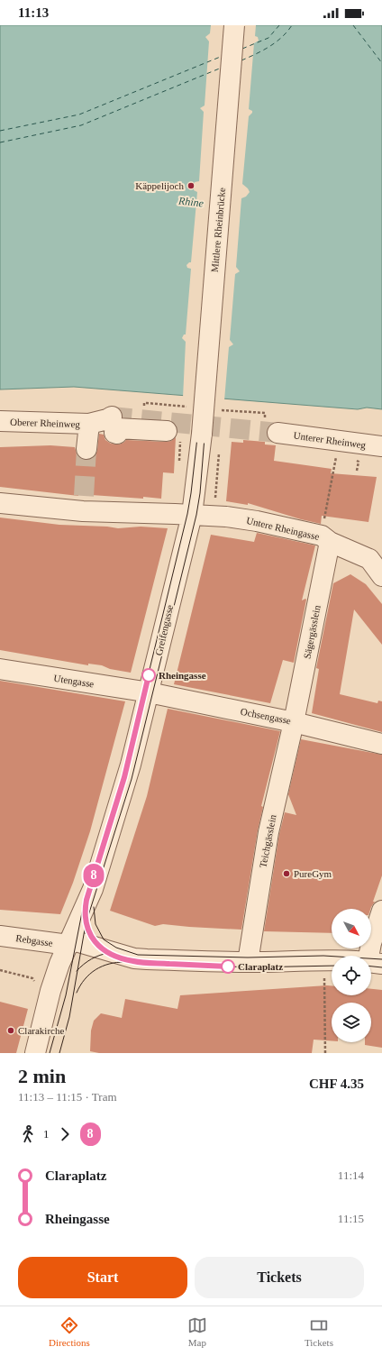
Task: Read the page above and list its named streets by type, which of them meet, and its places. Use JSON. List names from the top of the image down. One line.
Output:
{"streets":{"street":["Mittlere Rheinbrücke","Oberer Rheinweg","Unterer Rheinweg","Untere Rheingasse","Greifengasse","Sägergässlein","Utengasse","Ochsengasse","Teichgässlein","Rebgasse"]},"crossings":[["Mittlere Rheinbrücke","Greifengasse"],["Untere Rheingasse","Greifengasse"],["Untere Rheingasse","Sägergässlein"],["Greifengasse","Utengasse"],["Greifengasse","Ochsengasse"],["Greifengasse","Rebgasse"],["Sägergässlein","Ochsengasse"],["Sägergässlein","Teichgässlein"],["Utengasse","Ochsengasse"],["Ochsengasse","Teichgässlein"],["Teichgässlein","Rebgasse"]],"water":["Rhine"],"places":["Käppelijoch","Rheingasse","PureGym","Claraplatz","Clarakirche"],"lines":["tram line 8"],"north":"bottom right","page":{"status":"11:13","on_map":"8","heading":["2 min","11:13 – 11:15 · Tram","CHF 4.35"],"legs":["1","8"],"list":[{"name":"Claraplatz","value":"11:14"},{"name":"Rheingasse","value":"11:15"}],"buttons":["Start","Tickets"],"tabs":["Directions","Map","Tickets"]}}
